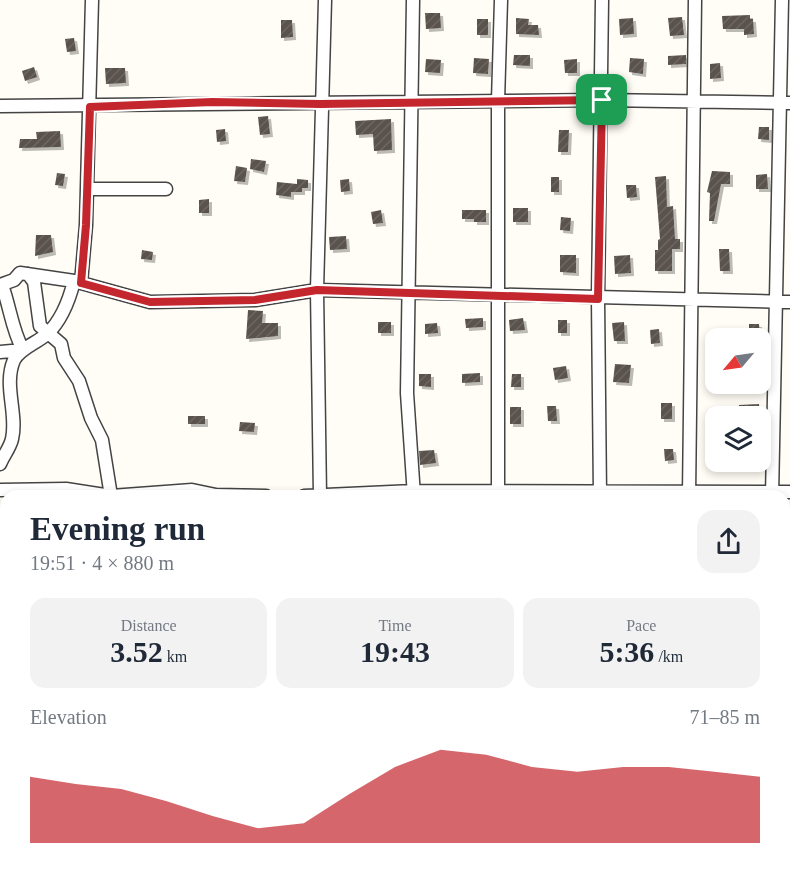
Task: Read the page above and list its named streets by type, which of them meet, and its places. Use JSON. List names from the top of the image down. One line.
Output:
{"north":"bottom left","page":{"heading":["Evening run","19:51 · 4 × 880 m"],"stats":[["Distance","3.52 km"],["Time","19:43"],["Pace","5:36 /km"]],"chart":["Elevation","71–85 m"]}}
